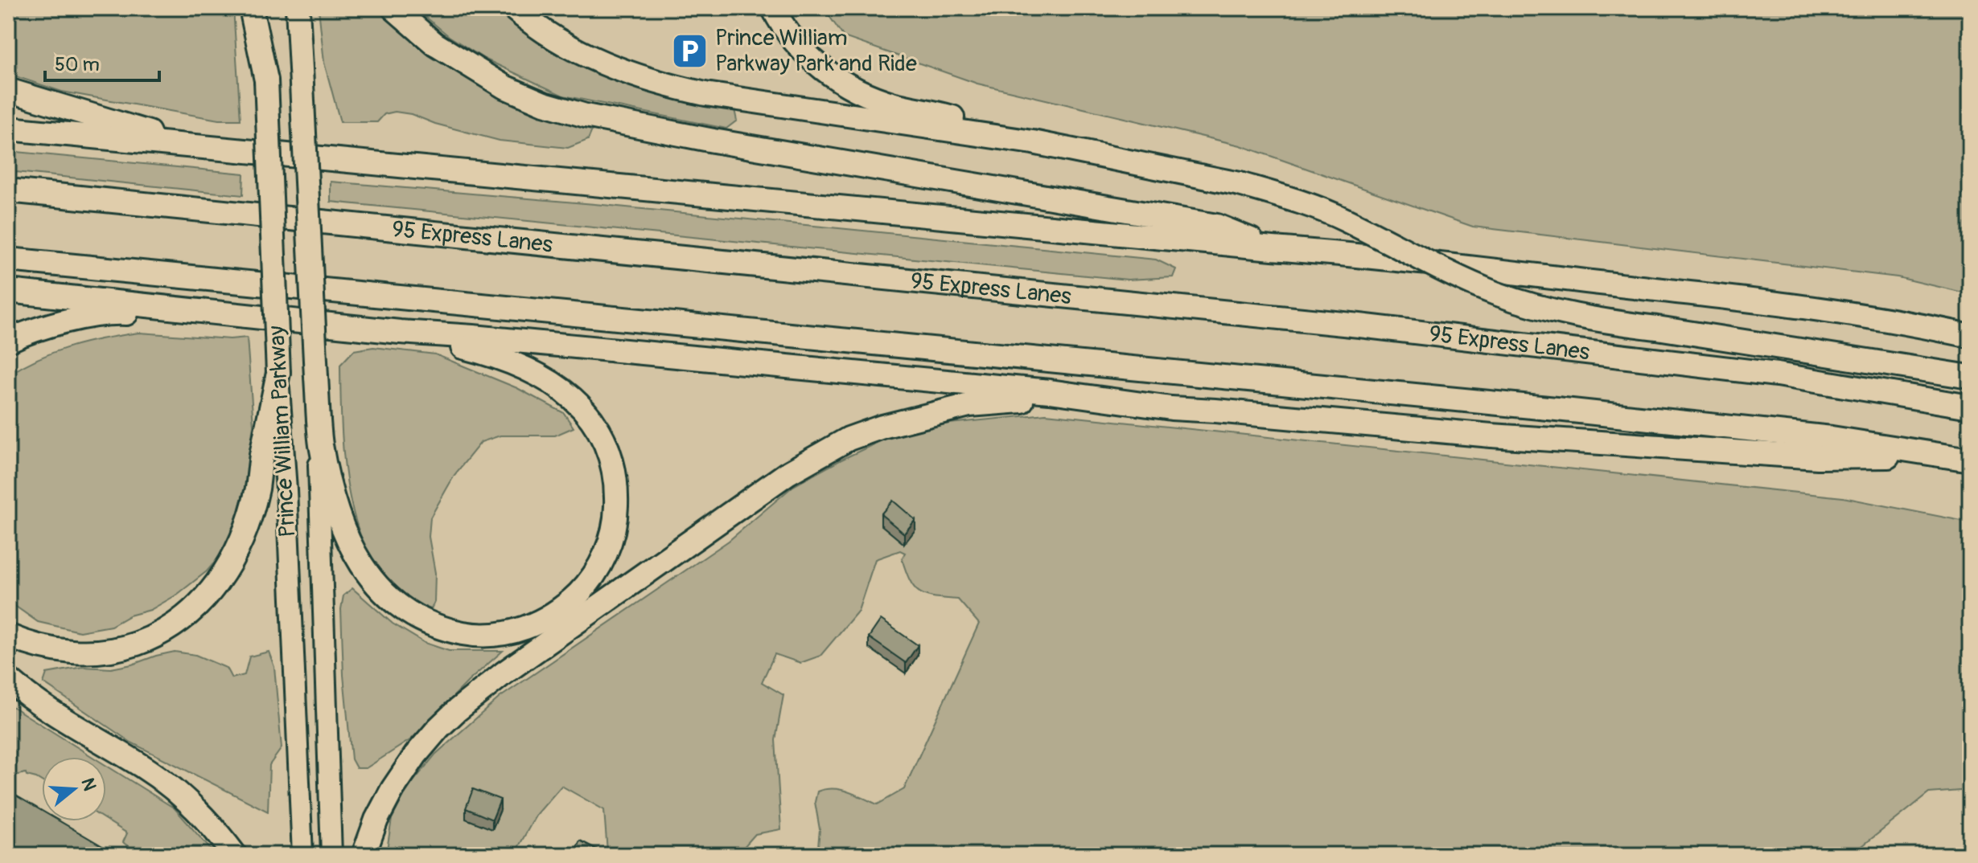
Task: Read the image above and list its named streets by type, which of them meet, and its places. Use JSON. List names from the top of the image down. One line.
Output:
{"streets":{"highway":["95 Express Lanes","Prince William Parkway"]},"places":{"parking":["Prince William Parkway Park and Ride"]},"scale_bar":"50 m","north":"right"}
